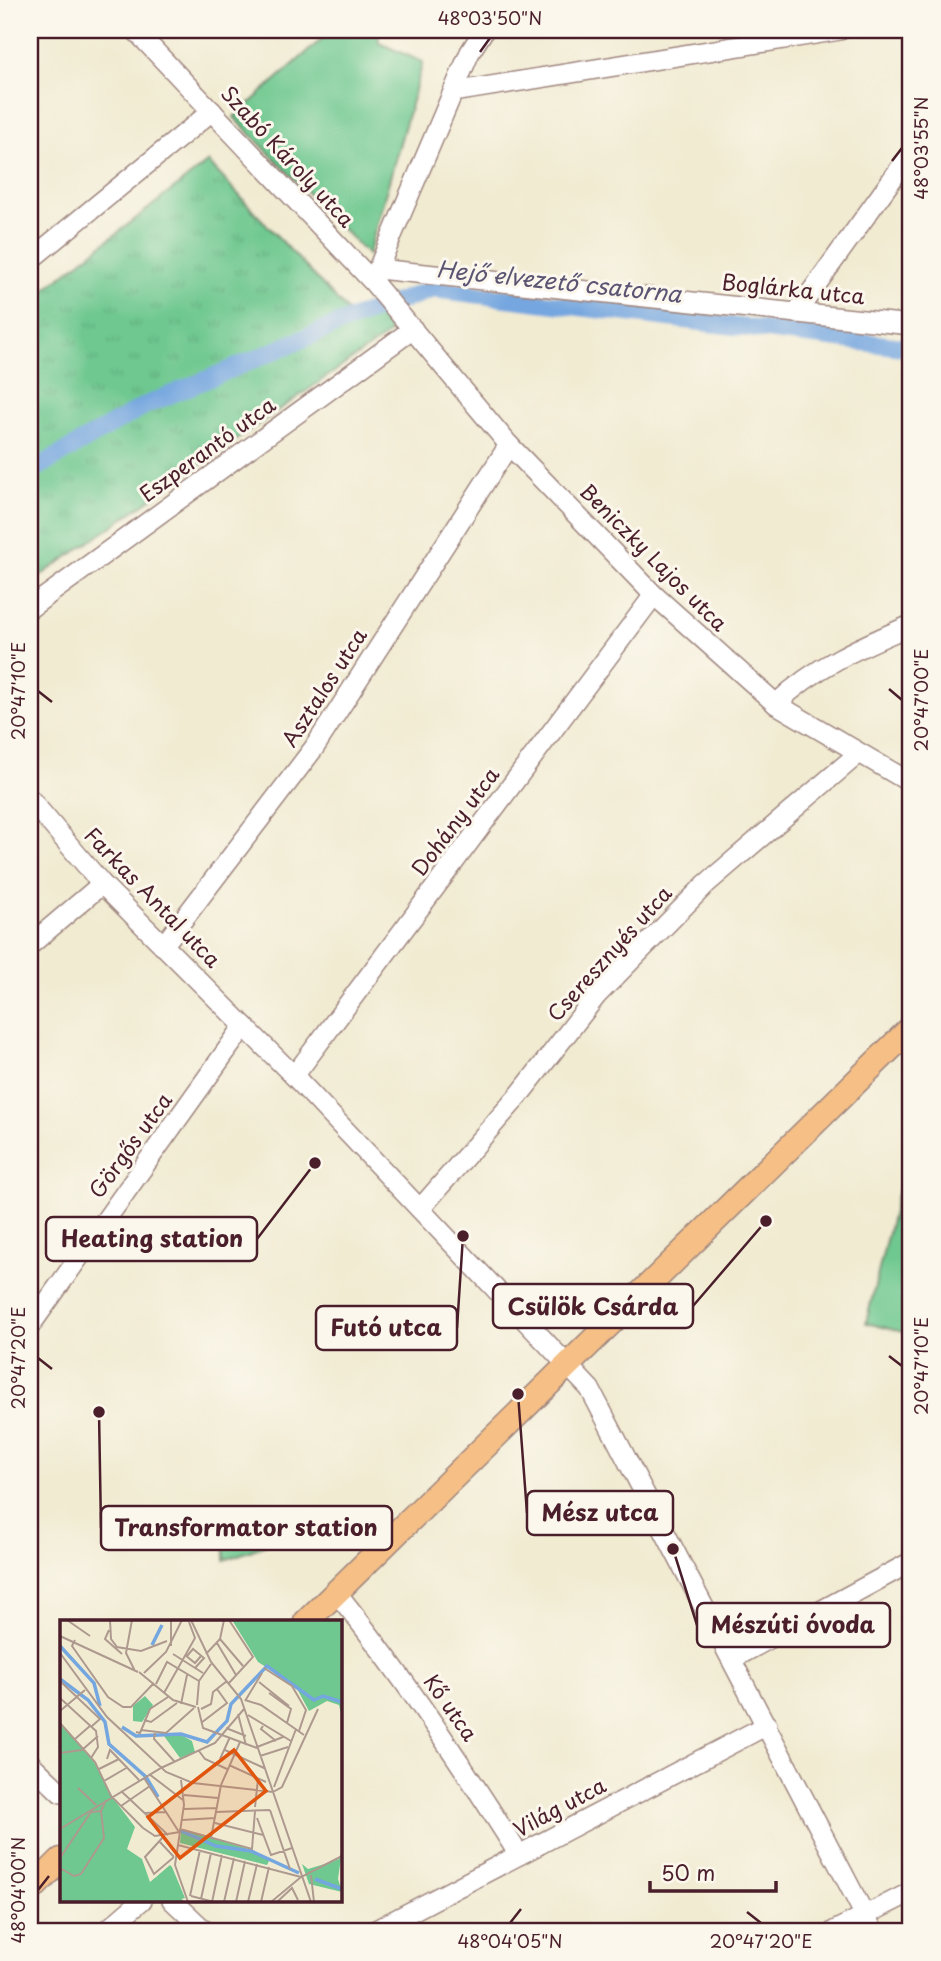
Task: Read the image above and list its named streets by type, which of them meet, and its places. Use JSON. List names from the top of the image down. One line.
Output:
{"streets":{"street":["Szabó Károly utca","Boglárka utca","Eszperantó utca","Beniczky Lajos utca","Asztalos utca","Dohány utca","Farkas Antal utca","Cseresznyés utca","Görgős utca","Kő utca","Világ utca"]},"crossings":[["Szabó Károly utca","Boglárka utca"],["Szabó Károly utca","Eszperantó utca"],["Szabó Károly utca","Beniczky Lajos utca"],["Eszperantó utca","Beniczky Lajos utca"],["Beniczky Lajos utca","Asztalos utca"],["Beniczky Lajos utca","Dohány utca"],["Beniczky Lajos utca","Cseresznyés utca"],["Asztalos utca","Farkas Antal utca"],["Dohány utca","Farkas Antal utca"],["Farkas Antal utca","Cseresznyés utca"],["Farkas Antal utca","Görgős utca"],["Farkas Antal utca","Világ utca"],["Kő utca","Világ utca"]],"water":["Hejő elvezető csatorna"],"places":["Heating station","Csülök Csárda","Futó utca","Mész utca","Transformator station","Mészúti óvoda"],"scale_bar":"50 m","coordinates":["48°03'50\"N","48°03'55\"N","20°47'10\"E","20°47'00\"E","20°47'20\"E","48°04'00\"N","48°04'05\"N"]}
